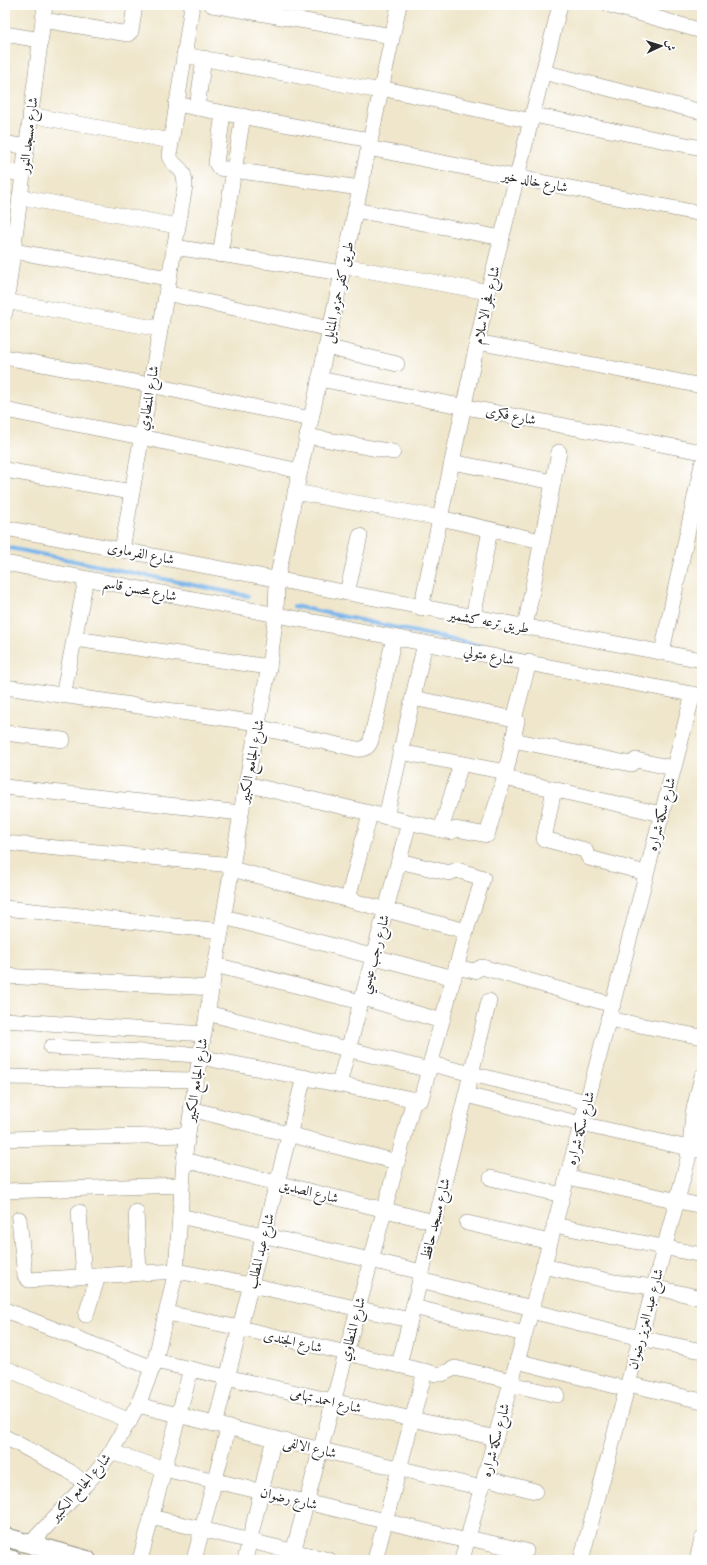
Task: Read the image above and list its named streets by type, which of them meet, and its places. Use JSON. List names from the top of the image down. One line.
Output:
{"streets":{"street":["شارع مسجد النور","شارع خالد خير","طريق كفر حمزه, المنايل","شارع فجر الاسلام","شارع المنطاوي","شارع فكرى","شارع الفرماوى","شارع محسن قاسم","طريق ترعه كشمير","شارع متولي","شارع الجامع الكبير","شارع سكة شراره","شارع رجب عيسي","شارع الصديق","شارع مسجد حافظ","شارع عبد المطلب","شارع عبد العزيز رضوان","شارع الجندى","شارع احمد تهامى","شارع الالفى","شارع رضوان"]},"crossings":[["شارع خالد خير","طريق كفر حمزه, المنايل"],["شارع خالد خير","شارع فجر الاسلام"],["شارع خالد خير","شارع المنطاوي"],["طريق كفر حمزه, المنايل","شارع فكرى"],["طريق كفر حمزه, المنايل","شارع الفرماوى"],["طريق كفر حمزه, المنايل","طريق ترعه كشمير"],["طريق كفر حمزه, المنايل","شارع الجامع الكبير"],["شارع فجر الاسلام","شارع فكرى"],["شارع فجر الاسلام","طريق ترعه كشمير"],["شارع المنطاوي","شارع الفرماوى"],["شارع المنطاوي","شارع الصديق"],["شارع المنطاوي","شارع الجندى"],["شارع المنطاوي","شارع احمد تهامى"],["شارع المنطاوي","شارع الالفى"],["شارع المنطاوي","شارع رضوان"],["شارع الفرماوى","طريق ترعه كشمير"],["شارع الفرماوى","شارع الجامع الكبير"],["شارع محسن قاسم","شارع متولي"],["شارع محسن قاسم","شارع الجامع الكبير"],["طريق ترعه كشمير","شارع الجامع الكبير"],["شارع متولي","شارع الجامع الكبير"],["شارع متولي","شارع سكة شراره"],["شارع الجامع الكبير","شارع الصديق"],["شارع الجامع الكبير","شارع الجندى"],["شارع الجامع الكبير","شارع احمد تهامى"],["شارع الجامع الكبير","شارع الالفى"],["شارع الجامع الكبير","شارع رضوان"],["شارع سكة شراره","شارع الجندى"],["شارع سكة شراره","شارع احمد تهامى"],["شارع سكة شراره","شارع الالفى"],["شارع سكة شراره","شارع رضوان"],["شارع الصديق","شارع مسجد حافظ"],["شارع الصديق","شارع عبد المطلب"],["شارع مسجد حافظ","شارع الجندى"],["شارع عبد المطلب","شارع الجندى"],["شارع عبد المطلب","شارع احمد تهامى"],["شارع عبد المطلب","شارع الالفى"],["شارع عبد المطلب","شارع رضوان"]],"north":"right"}
